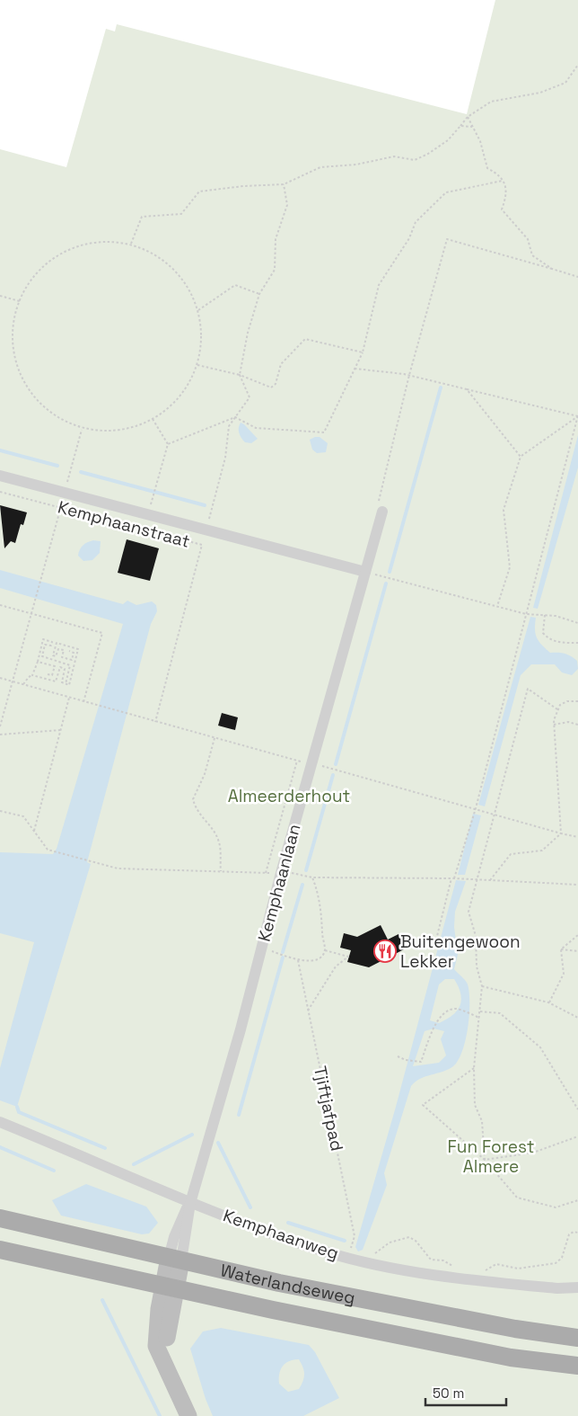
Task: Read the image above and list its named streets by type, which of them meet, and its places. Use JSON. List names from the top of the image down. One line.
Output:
{"streets":{"main road":["Waterlandseweg"],"street":["Kemphaanstraat","Kemphaanlaan","Kemphaanweg"],"path":["Tjiftjafpad"]},"crossings":[["Kemphaanstraat","Kemphaanlaan"],["Kemphaanlaan","Kemphaanweg"],["Kemphaanlaan","Waterlandseweg"],["Tjiftjafpad","Kemphaanweg"]],"parks":["Almeerderhout","Fun Forest Almere"],"places":{"restaurant":["Buitengewoon Lekker"]},"scale_bar":"50 m"}
